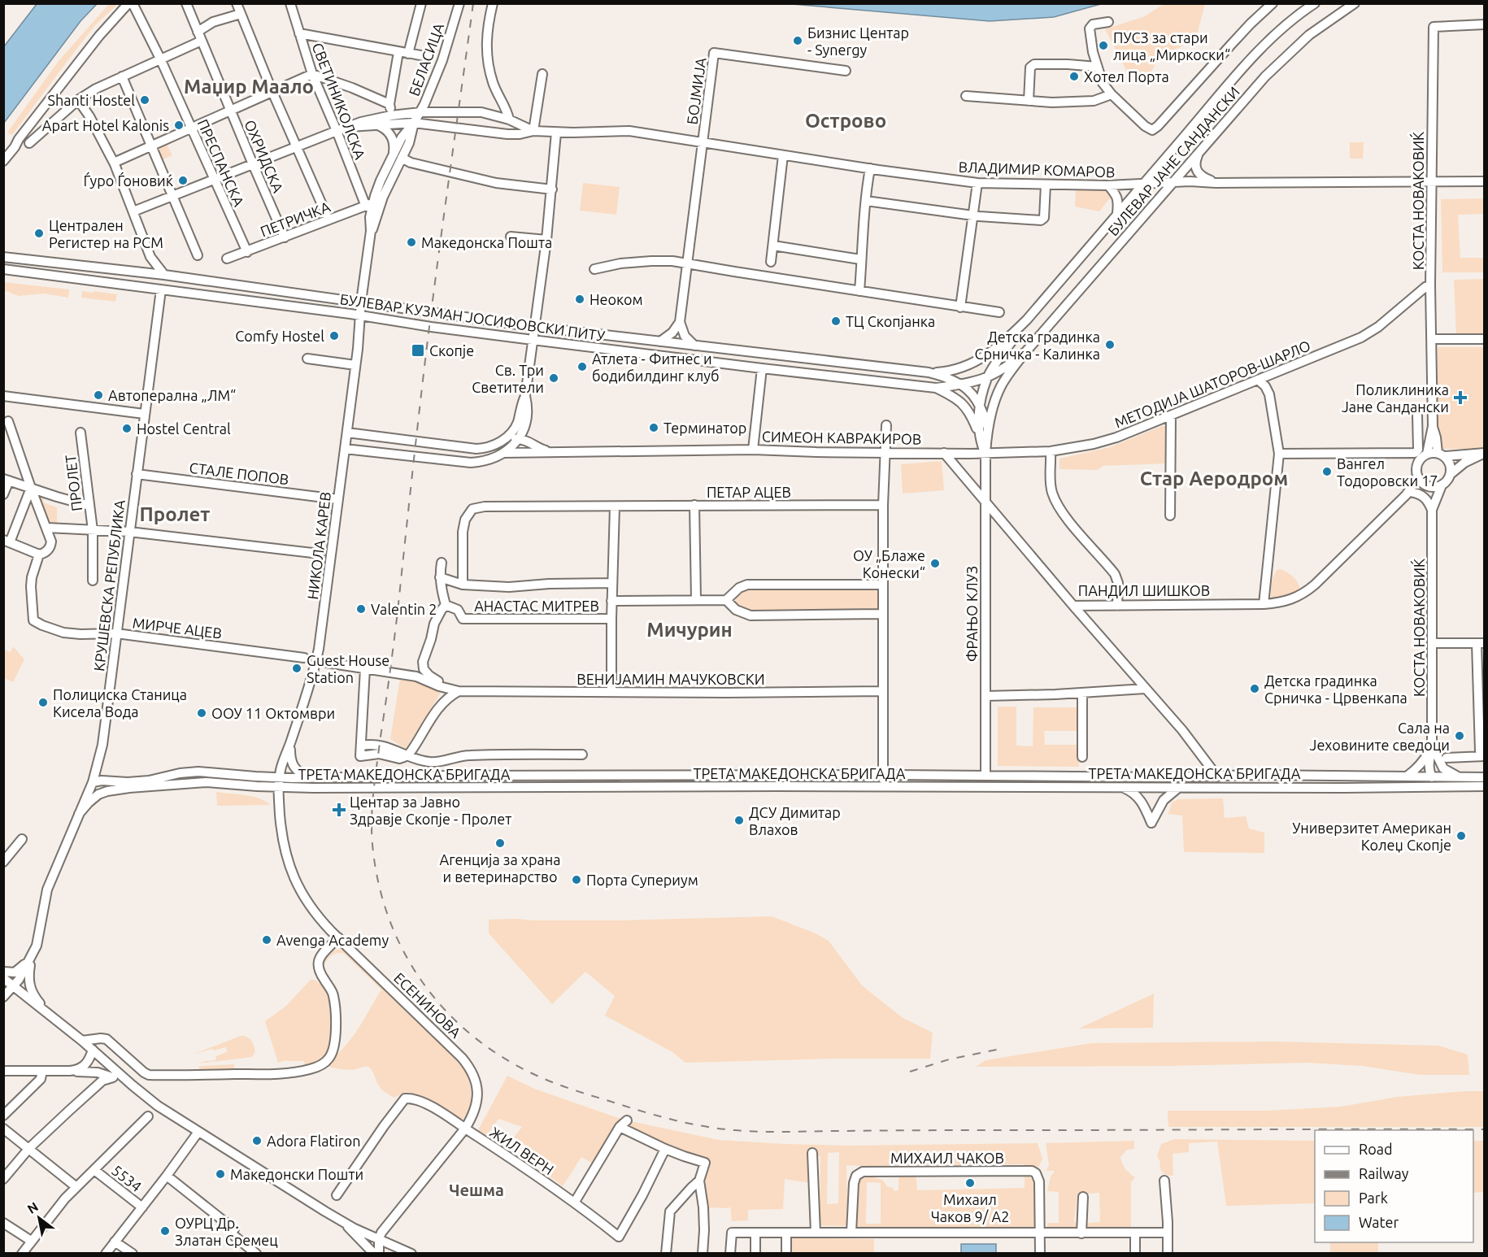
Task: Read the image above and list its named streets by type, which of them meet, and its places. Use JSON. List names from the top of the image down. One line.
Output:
{"streets":{"street":["БЕЛАСИЦА","БОЈМИЈА","СВЕТИНИКОЛСКА","ОХРИДСКА","БУЛЕВАР ЈАНЕ САНДАНСКИ","ПРЕСПАНСКА","ВЛАДИМИР КОМАРОВ","КОСТА НОВАКОВИЌ","ПЕТРИЧКА","БУЛЕВАР КУЗМАН ЈОСИФОВСКИ ПИТУ","МЕТОДИЈА ШАТОРОВ-ШАРЛО","СИМЕОН КАВРАКИРОВ","СТАЛЕ ПОПОВ","ПРОЛЕТ","ПЕТАР АЦЕВ","НИКОЛА КАРЕВ","КРУШЕВСКА РЕПУБЛИКА","ПАНДИЛ ШИШКОВ","АНАСТАС МИТРЕВ","ФРАЊО КЛУЗ","МИРЧЕ АЦЕВ","ВЕНИЈАМИН МАЧУКОВСКИ","ТРЕТА МАКЕДОНСКА БРИГАДА","ЕСЕНИНОВА","ЖИЛ ВЕРН","МИХАИЛ ЧАКОВ","5534"]},"crossings":[["БЕЛАСИЦА","СВЕТИНИКОЛСКА"],["БЕЛАСИЦА","ВЛАДИМИР КОМАРОВ"],["БЕЛАСИЦА","ПЕТРИЧКА"],["БЕЛАСИЦА","БУЛЕВАР КУЗМАН ЈОСИФОВСКИ ПИТУ"],["БЕЛАСИЦА","НИКОЛА КАРЕВ"],["БОЈМИЈА","ВЛАДИМИР КОМАРОВ"],["СВЕТИНИКОЛСКА","ПЕТРИЧКА"],["ОХРИДСКА","ПЕТРИЧКА"],["БУЛЕВАР ЈАНЕ САНДАНСКИ","ВЛАДИМИР КОМАРОВ"],["БУЛЕВАР ЈАНЕ САНДАНСКИ","БУЛЕВАР КУЗМАН ЈОСИФОВСКИ ПИТУ"],["БУЛЕВАР ЈАНЕ САНДАНСКИ","ФРАЊО КЛУЗ"],["ПРЕСПАНСКА","ПЕТРИЧКА"],["ВЛАДИМИР КОМАРОВ","КОСТА НОВАКОВИЌ"],["КОСТА НОВАКОВИЌ","МЕТОДИЈА ШАТОРОВ-ШАРЛО"],["КОСТА НОВАКОВИЌ","ТРЕТА МАКЕДОНСКА БРИГАДА"],["БУЛЕВАР КУЗМАН ЈОСИФОВСКИ ПИТУ","НИКОЛА КАРЕВ"],["БУЛЕВАР КУЗМАН ЈОСИФОВСКИ ПИТУ","КРУШЕВСКА РЕПУБЛИКА"],["БУЛЕВАР КУЗМАН ЈОСИФОВСКИ ПИТУ","ФРАЊО КЛУЗ"],["МЕТОДИЈА ШАТОРОВ-ШАРЛО","СИМЕОН КАВРАКИРОВ"],["МЕТОДИЈА ШАТОРОВ-ШАРЛО","ФРАЊО КЛУЗ"],["СИМЕОН КАВРАКИРОВ","ПАНДИЛ ШИШКОВ"],["СИМЕОН КАВРАКИРОВ","ФРАЊО КЛУЗ"],["СТАЛЕ ПОПОВ","НИКОЛА КАРЕВ"],["СТАЛЕ ПОПОВ","КРУШЕВСКА РЕПУБЛИКА"],["ПРОЛЕТ","КРУШЕВСКА РЕПУБЛИКА"],["ПРОЛЕТ","МИРЧЕ АЦЕВ"],["ПЕТАР АЦЕВ","АНАСТАС МИТРЕВ"],["НИКОЛА КАРЕВ","ТРЕТА МАКЕДОНСКА БРИГАДА"],["НИКОЛА КАРЕВ","ЕСЕНИНОВА"],["КРУШЕВСКА РЕПУБЛИКА","МИРЧЕ АЦЕВ"],["КРУШЕВСКА РЕПУБЛИКА","ТРЕТА МАКЕДОНСКА БРИГАДА"],["ПАНДИЛ ШИШКОВ","ФРАЊО КЛУЗ"],["АНАСТАС МИТРЕВ","ВЕНИЈАМИН МАЧУКОВСКИ"],["ФРАЊО КЛУЗ","ТРЕТА МАКЕДОНСКА БРИГАДА"],["ТРЕТА МАКЕДОНСКА БРИГАДА","ЕСЕНИНОВА"],["ЕСЕНИНОВА","ЖИЛ ВЕРН"]],"districts":["Маџир Маало","Острово","Стар Аеродром","Пролет","Мичурин","Чешма"],"places":{"other":["Бизнис Центар - Synergy","ПУСЗ за стари лица „Миркоски“","Хотел Порта","Shanti Hostel","Apart Hotel Kalonis","Ѓуро Ѓоновиќ","Централен Регистер на РСМ","Македонска Пошта","Неоком","ТЦ Скопјанка","Comfy Hostel","Детска градинка Срничка - Калинка","Атлета - Фитнес и бодибилдинг клуб","Св. Три Светители","Автоперална „ЛМ“","Терминатор","Hostel Central","Вангел Тодоровски 17","ОУ „Блаже Конески“","Valentin 2","Guest House Station","Детска градинка Срничка - Црвенкапа","Полициска Станица Кисела Вода","ООУ 11 Октомври","Сала на Јеховините сведоци","ДСУ Димитар Влахов","Универзитет Американ Колеџ Скопје","Агенција за храна и ветеринарство","Порта Супериум","Avenga Academy","Adora Flatiron","Македонски Пошти","Михаил Чаков 9/ А2","ОУРЦ Др. Златан Сремец"],"transit":["Скопје"],"health":["Поликлиника Јане Сандански","Центар за Јавно Здравје Скопје - Пролет"]},"legend":["Road","Railway","Park","Water"],"north":"top left"}
